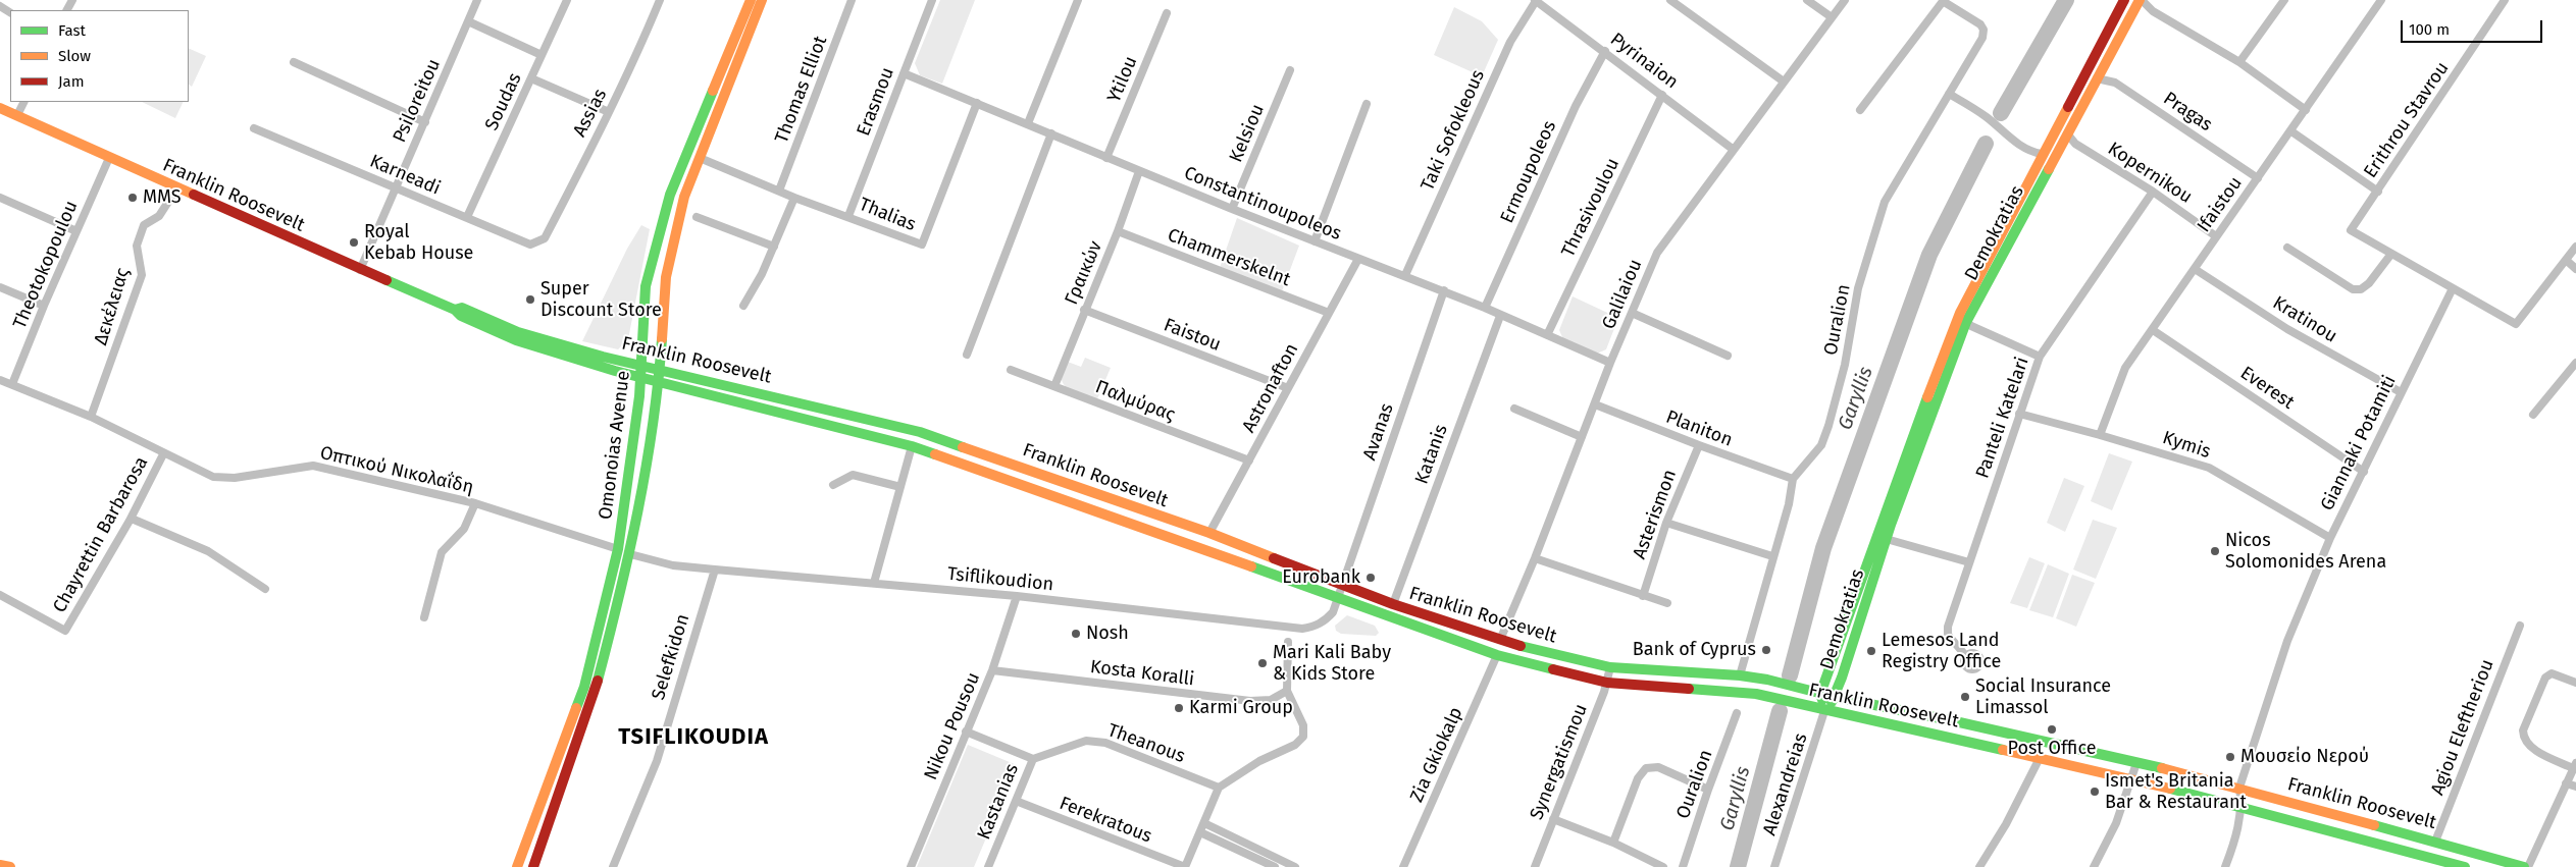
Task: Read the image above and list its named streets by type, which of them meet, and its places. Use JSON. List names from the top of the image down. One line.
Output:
{"streets":{"main road":["Franklin Roosevelt","Demokratias","Omonoias Avenue"],"street":["Pyrinaion","Ytilou","Thomas Elliot","Psiloreitou","Soudas","Erasmou","Pragas","Assias","Erithrou Stavrou","Taki Sofokleous","Kelsiou","Ermoupoleos","Kopernikou","Karneadi","Constantinoupoleos","Ifaistou","Thrasivoulou","Thalias","Chammerskelnt","Theotokopoulou","Γραικών","Galilaiou","Δεκέλειας","Ouralion","Kratinou","Faistou","Astronafton","Everest","Παλμύρας","Panteli Katelari","Planiton","Avanas","Giannaki Potamiti","Kymis","Katanis","Οπτικού Νικολαΐδη","Asterismon","Chayrettin Barbarosa","Tsiflikoudion","Selefkidon","Kosta Koralli","Nikou Pousou","Agiou Eleftheriou","Theanous","Zia Gkiokalp","Synergatismou","Alexandreias","Kastanias","Ferekratous"]},"crossings":[["Pyrinaion","Taki Sofokleous"],["Pyrinaion","Ermoupoleos"],["Pyrinaion","Thrasivoulou"],["Pyrinaion","Galilaiou"],["Ytilou","Constantinoupoleos"],["Thomas Elliot","Thalias"],["Psiloreitou","Karneadi"],["Psiloreitou","Franklin Roosevelt"],["Soudas","Karneadi"],["Erasmou","Constantinoupoleos"],["Erasmou","Thalias"],["Pragas","Ifaistou"],["Pragas","Demokratias"],["Assias","Karneadi"],["Taki Sofokleous","Constantinoupoleos"],["Kelsiou","Constantinoupoleos"],["Ermoupoleos","Constantinoupoleos"],["Kopernikou","Ifaistou"],["Kopernikou","Demokratias"],["Kopernikou","Panteli Katelari"],["Franklin Roosevelt","Demokratias"],["Franklin Roosevelt","Theotokopoulou"],["Franklin Roosevelt","Galilaiou"],["Franklin Roosevelt","Δεκέλειας"],["Franklin Roosevelt","Astronafton"],["Franklin Roosevelt","Avanas"],["Franklin Roosevelt","Giannaki Potamiti"],["Franklin Roosevelt","Omonoias Avenue"],["Franklin Roosevelt","Katanis"],["Franklin Roosevelt","Tsiflikoudion"],["Franklin Roosevelt","Agiou Eleftheriou"],["Franklin Roosevelt","Zia Gkiokalp"],["Franklin Roosevelt","Synergatismou"],["Franklin Roosevelt","Alexandreias"],["Constantinoupoleos","Thrasivoulou"],["Constantinoupoleos","Thalias"],["Constantinoupoleos","Γραικών"],["Constantinoupoleos","Galilaiou"],["Constantinoupoleos","Astronafton"],["Constantinoupoleos","Avanas"],["Constantinoupoleos","Katanis"],["Ifaistou","Kratinou"],["Ifaistou","Everest"],["Ifaistou","Kymis"],["Thalias","Omonoias Avenue"],["Demokratias","Alexandreias"],["Chammerskelnt","Γραικών"],["Chammerskelnt","Astronafton"],["Theotokopoulou","Οπτικού Νικολαΐδη"],["Γραικών","Faistou"],["Γραικών","Παλμύρας"],["Galilaiou","Planiton"],["Δεκέλειας","Οπτικού Νικολαΐδη"],["Ouralion","Planiton"],["Kratinou","Giannaki Potamiti"],["Faistou","Astronafton"],["Astronafton","Παλμύρας"],["Everest","Giannaki Potamiti"],["Panteli Katelari","Kymis"],["Planiton","Asterismon"],["Avanas","Tsiflikoudion"],["Giannaki Potamiti","Kymis"],["Omonoias Avenue","Οπτικού Νικολαΐδη"],["Omonoias Avenue","Tsiflikoudion"],["Οπτικού Νικολαΐδη","Chayrettin Barbarosa"],["Tsiflikoudion","Selefkidon"],["Tsiflikoudion","Nikou Pousou"],["Kosta Koralli","Nikou Pousou"],["Nikou Pousou","Kastanias"],["Theanous","Kastanias"],["Kastanias","Ferekratous"]],"districts":["TSIFLIKOUDIA"],"water":["Garyllis"],"places":["MMS","Royal Kebab House","Super Discount Store","Nicos Solomonides Arena","Eurobank","Nosh","Bank of Cyprus","Lemesos Land Registry Office","Mari Kali Baby & Kids Store","Social Insurance Limassol","Karmi Group","Post Office","Μουσείο Νερού","Ismet's Britania Bar & Restaurant"],"legend":["Fast","Slow","Jam"],"scale_bar":"100 m"}
